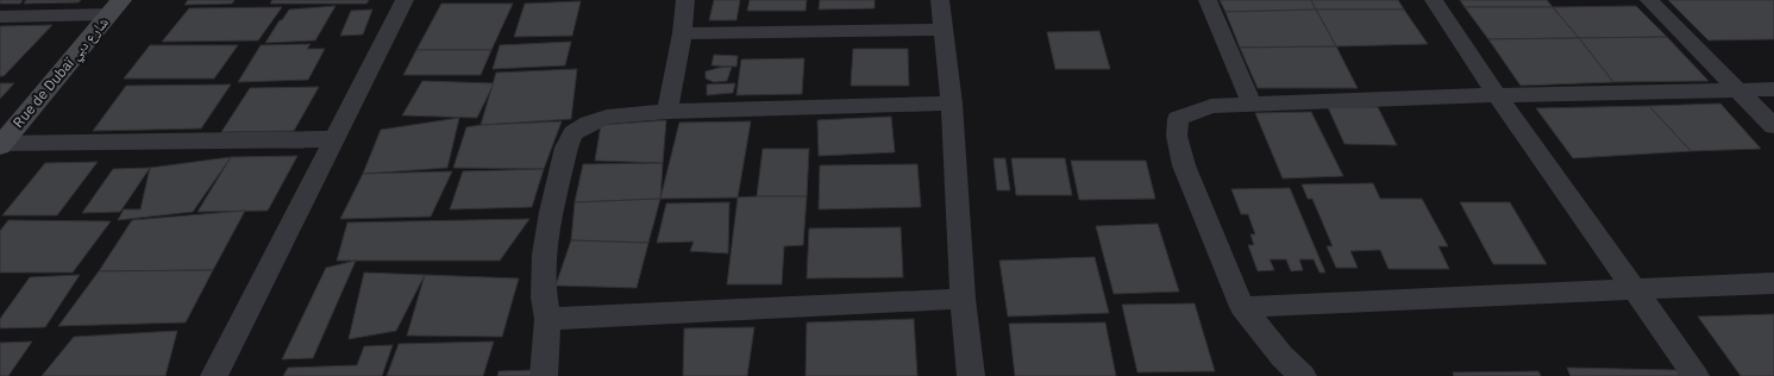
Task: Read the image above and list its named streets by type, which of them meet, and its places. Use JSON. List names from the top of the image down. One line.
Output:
{"streets":{"street":["Rue de Dubaï شارع دبي"]}}
